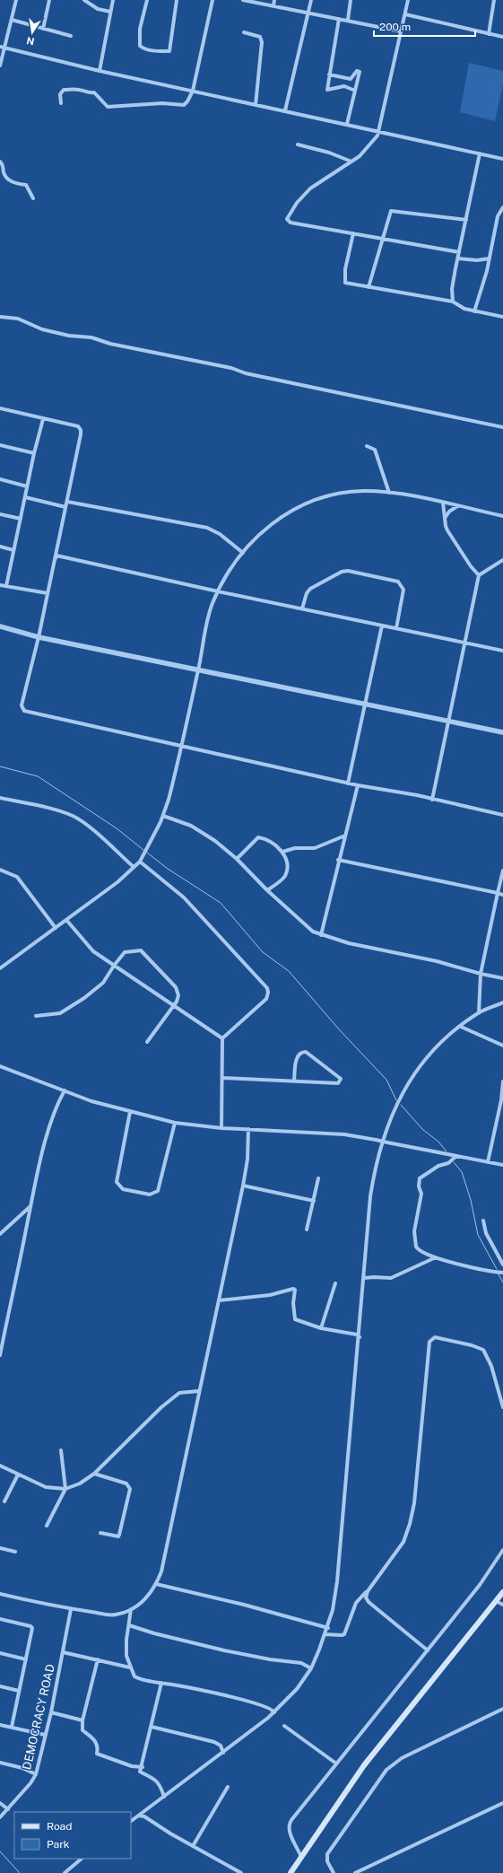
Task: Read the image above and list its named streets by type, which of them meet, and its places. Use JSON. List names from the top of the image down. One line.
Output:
{"streets":{"street":["DEMOCRACY ROAD"]},"legend":["Road","Park"],"scale_bar":"200 m","north":"bottom"}
